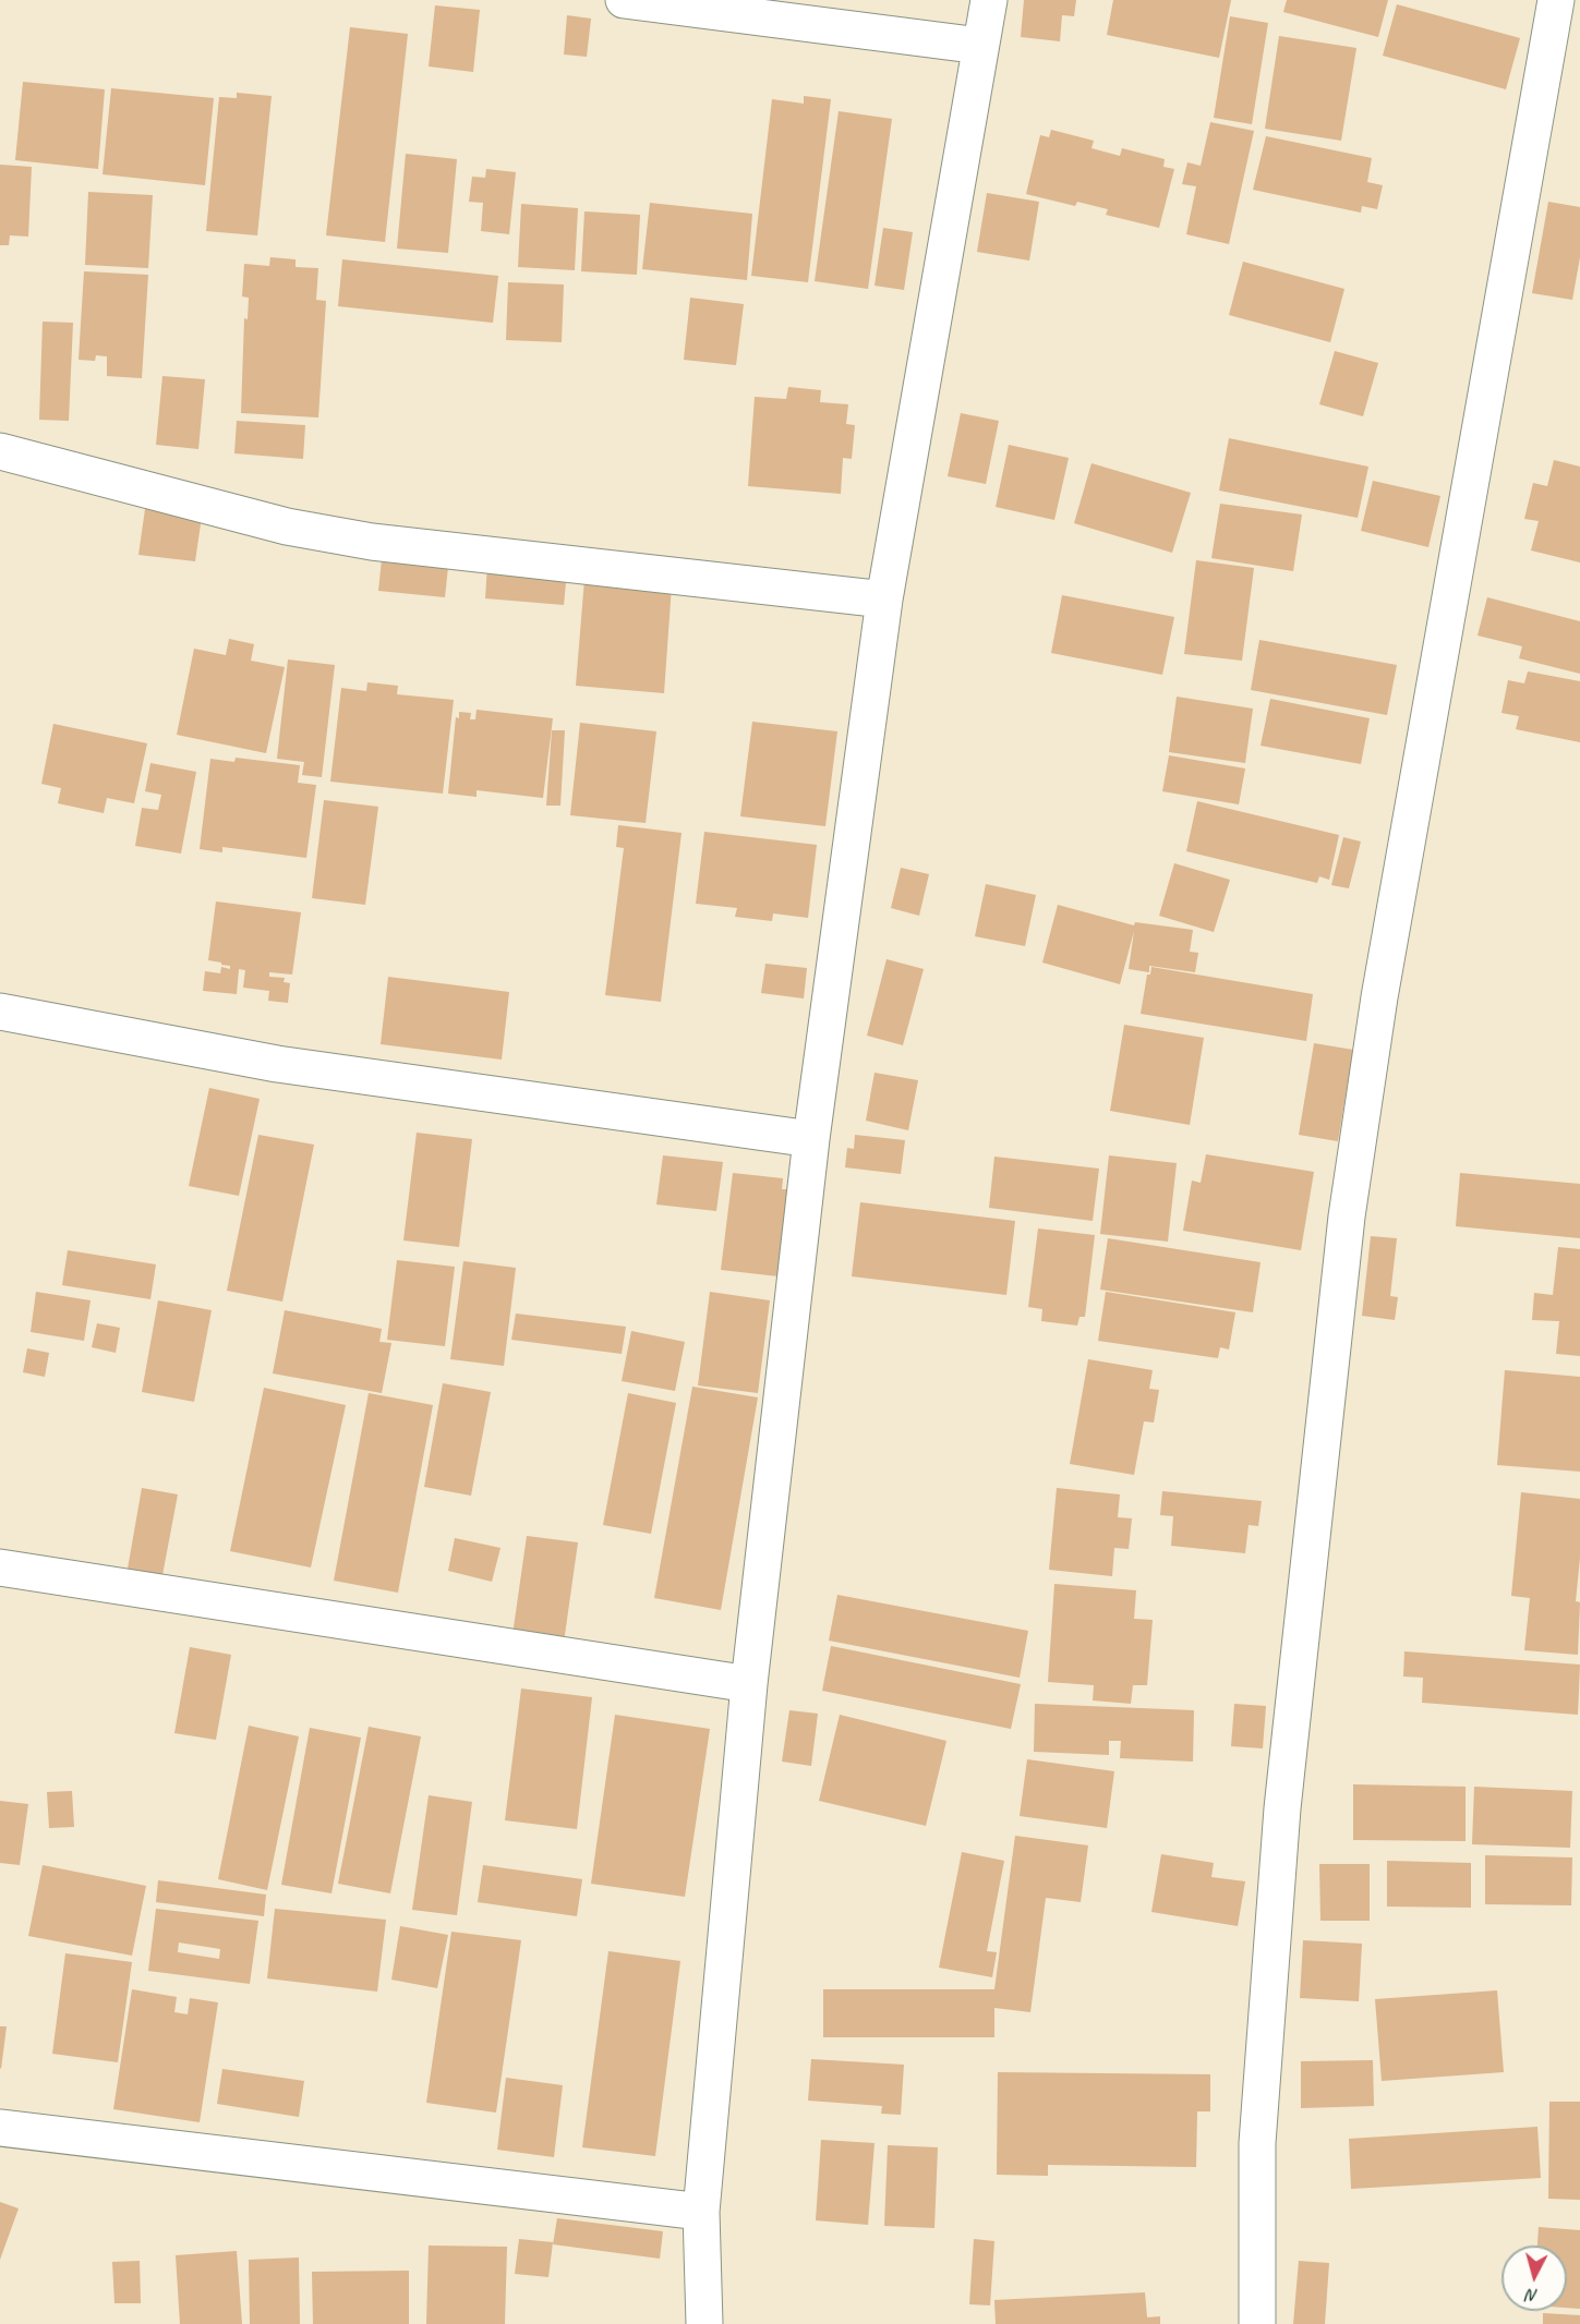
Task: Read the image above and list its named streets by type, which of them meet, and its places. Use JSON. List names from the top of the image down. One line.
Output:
{"north":"bottom"}
